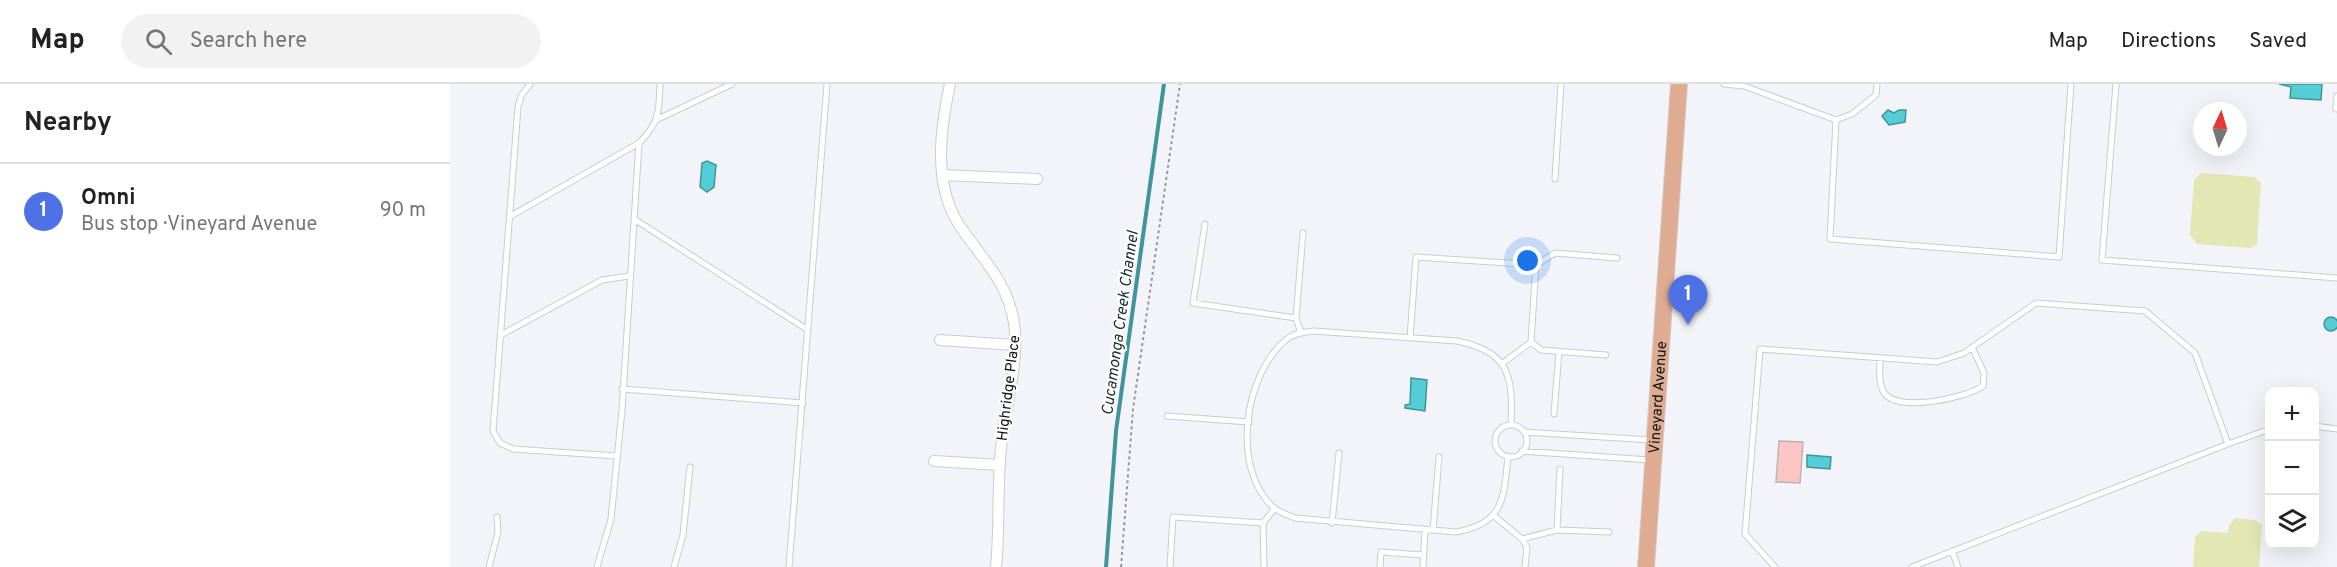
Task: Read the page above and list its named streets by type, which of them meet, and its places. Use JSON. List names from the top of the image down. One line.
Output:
{"streets":{"main road":["Vineyard Avenue"],"street":["Highridge Place"]},"water":["Cucamonga Creek Channel"],"north":"top","page":{"header":"Map","search":"Search here","nav":["Map","Directions","Saved"],"heading":"Nearby","list":[{"mark":"1","name":"Omni","note":"Bus stop · Vineyard Avenue","value":"90 m"}],"pins":"1","map_buttons":["+","−"]}}
